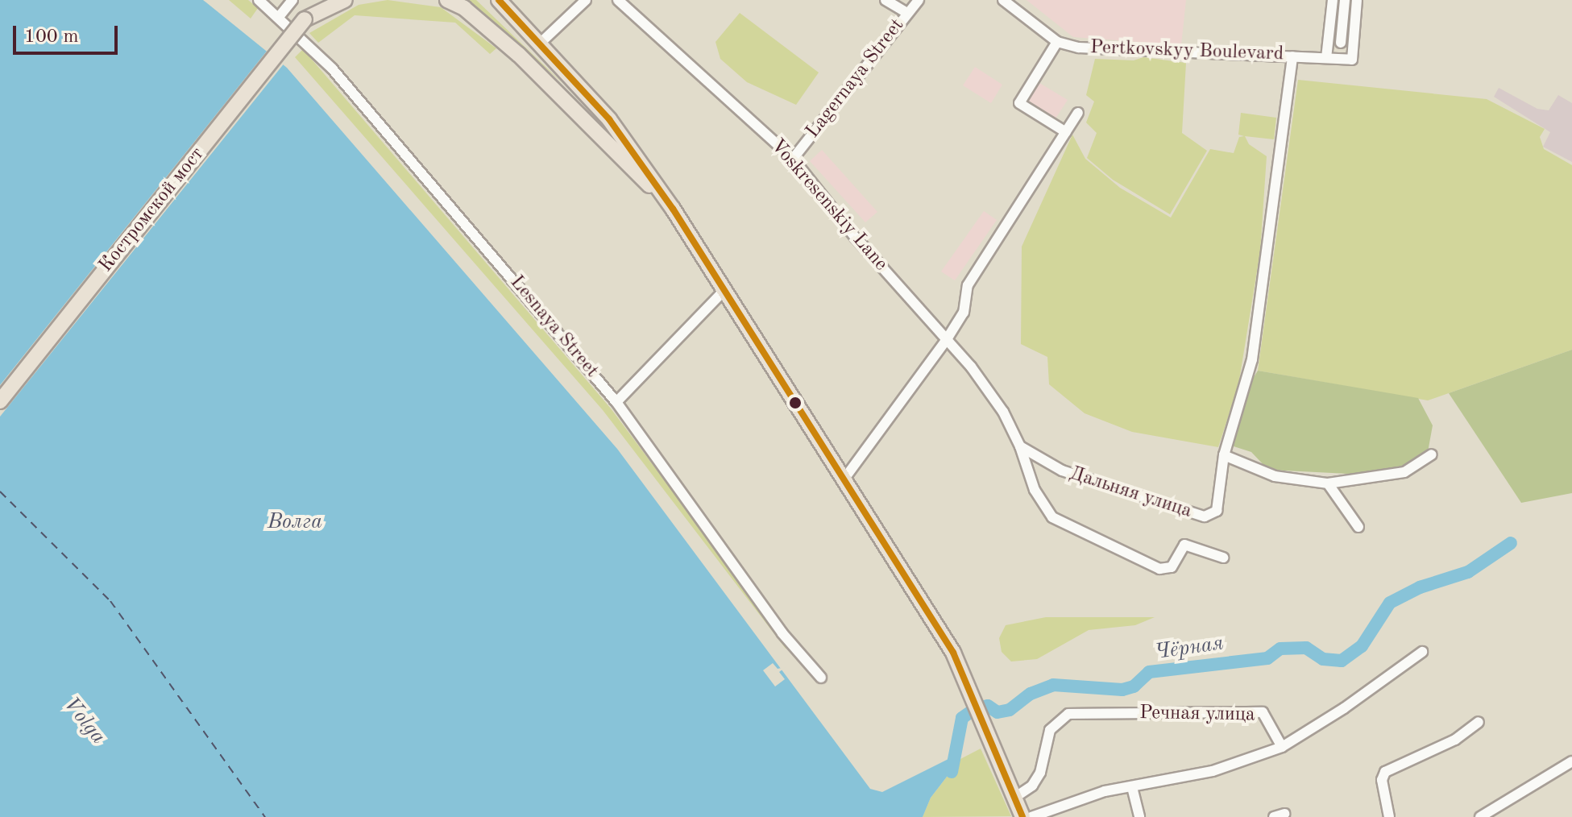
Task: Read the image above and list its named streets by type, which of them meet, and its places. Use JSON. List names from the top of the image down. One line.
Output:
{"streets":{"highway":["Костромской мост"],"street":["Pertkovskyy Boulevard","Lagernaya Street","Voskresenskiy Lane","Lesnaya Street","Дальняя улица","Речная улица"]},"crossings":[["Pertkovskyy Boulevard","Дальняя улица"],["Lagernaya Street","Voskresenskiy Lane"]],"water":["Волга","Чёрная","Volga"],"scale_bar":"100 m"}
